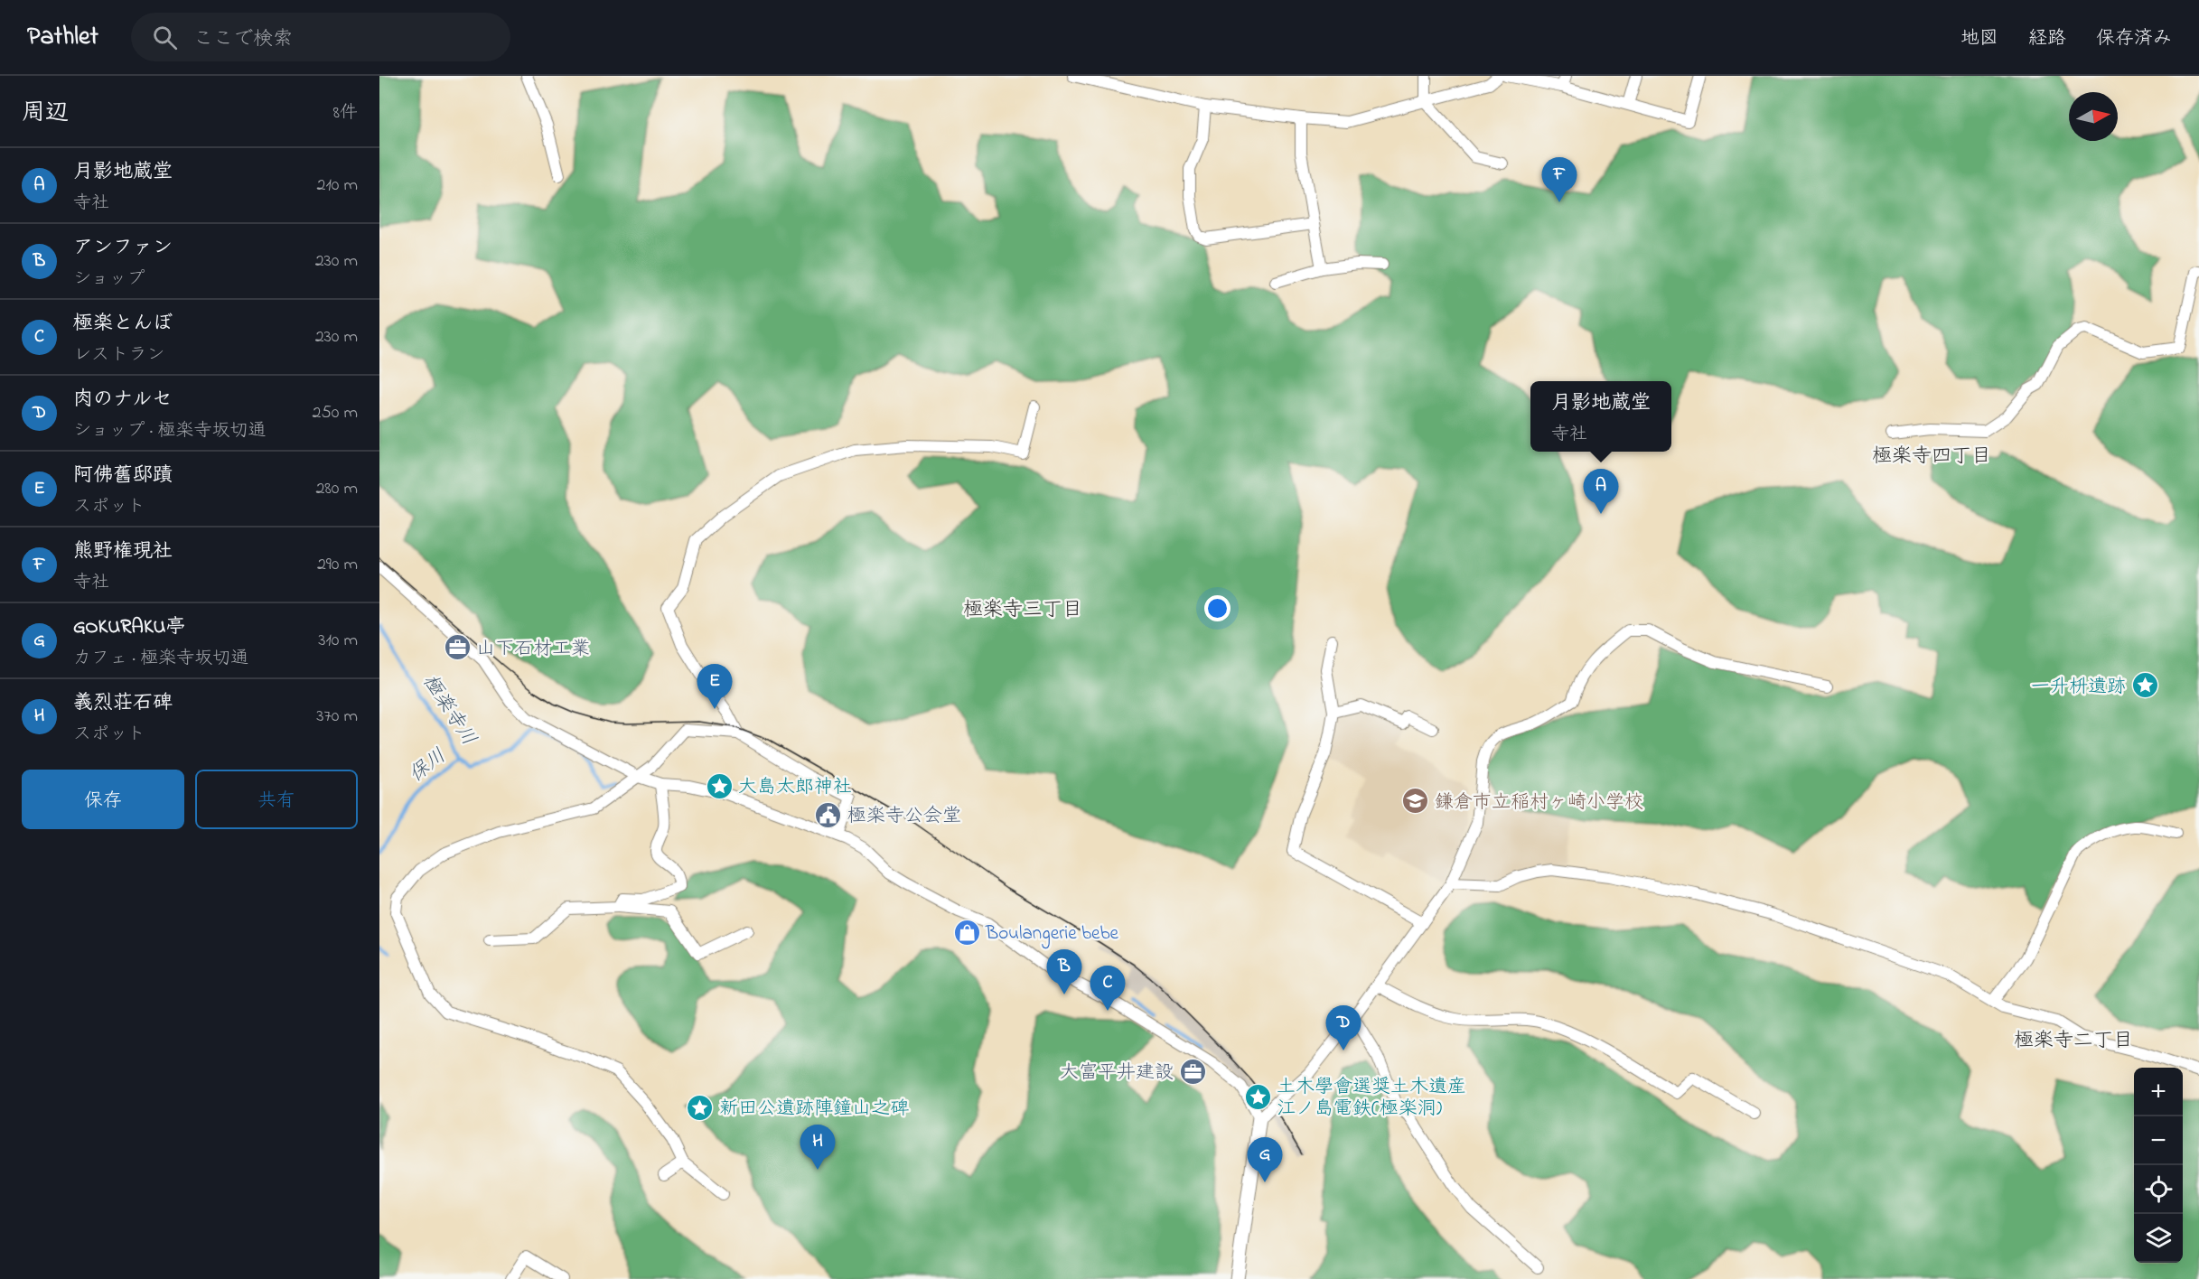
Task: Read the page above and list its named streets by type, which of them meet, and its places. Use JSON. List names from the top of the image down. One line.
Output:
{"districts":["極楽寺四丁目","極楽寺三丁目","極楽寺二丁目"],"water":["極楽寺川","保川"],"places":{"office":["山下石材工業","大富平井建設"],"place":["一升枡遺跡","大島太郎神社","土木學會選奨土木遺産 江ノ島電鉄(極楽洞)","新田公遺跡陣鐘山之碑"],"school or university":["鎌倉市立稲村ヶ崎小学校"],"public building":["極楽寺公会堂"],"shop":["Boulangerie bebe"]},"north":"right","page":{"header":"Pathlet","search":"ここで検索","nav":["地図","経路","保存済み"],"heading":["周辺","8件"],"list":[{"mark":"A","name":"月影地蔵堂","note":"寺社","value":"210 m"},{"mark":"B","name":"アンファン","note":"ショップ","value":"230 m"},{"mark":"C","name":"極楽とんぼ","note":"レストラン","value":"230 m"},{"mark":"D","name":"肉のナルセ","note":"ショップ · 極楽寺坂切通","value":"250 m"},{"mark":"E","name":"阿佛舊邸蹟","note":"スポット","value":"280 m"},{"mark":"F","name":"熊野権現社","note":"寺社","value":"290 m"},{"mark":"G","name":"GOKURAKU亭","note":"カフェ · 極楽寺坂切通","value":"310 m"},{"mark":"H","name":"義烈荘石碑","note":"スポット","value":"370 m"}],"pins":["F","A","E","B","C","D","H","G"],"popup":["月影地蔵堂","寺社"],"buttons":["保存","共有"],"map_buttons":["+","−"]}}
